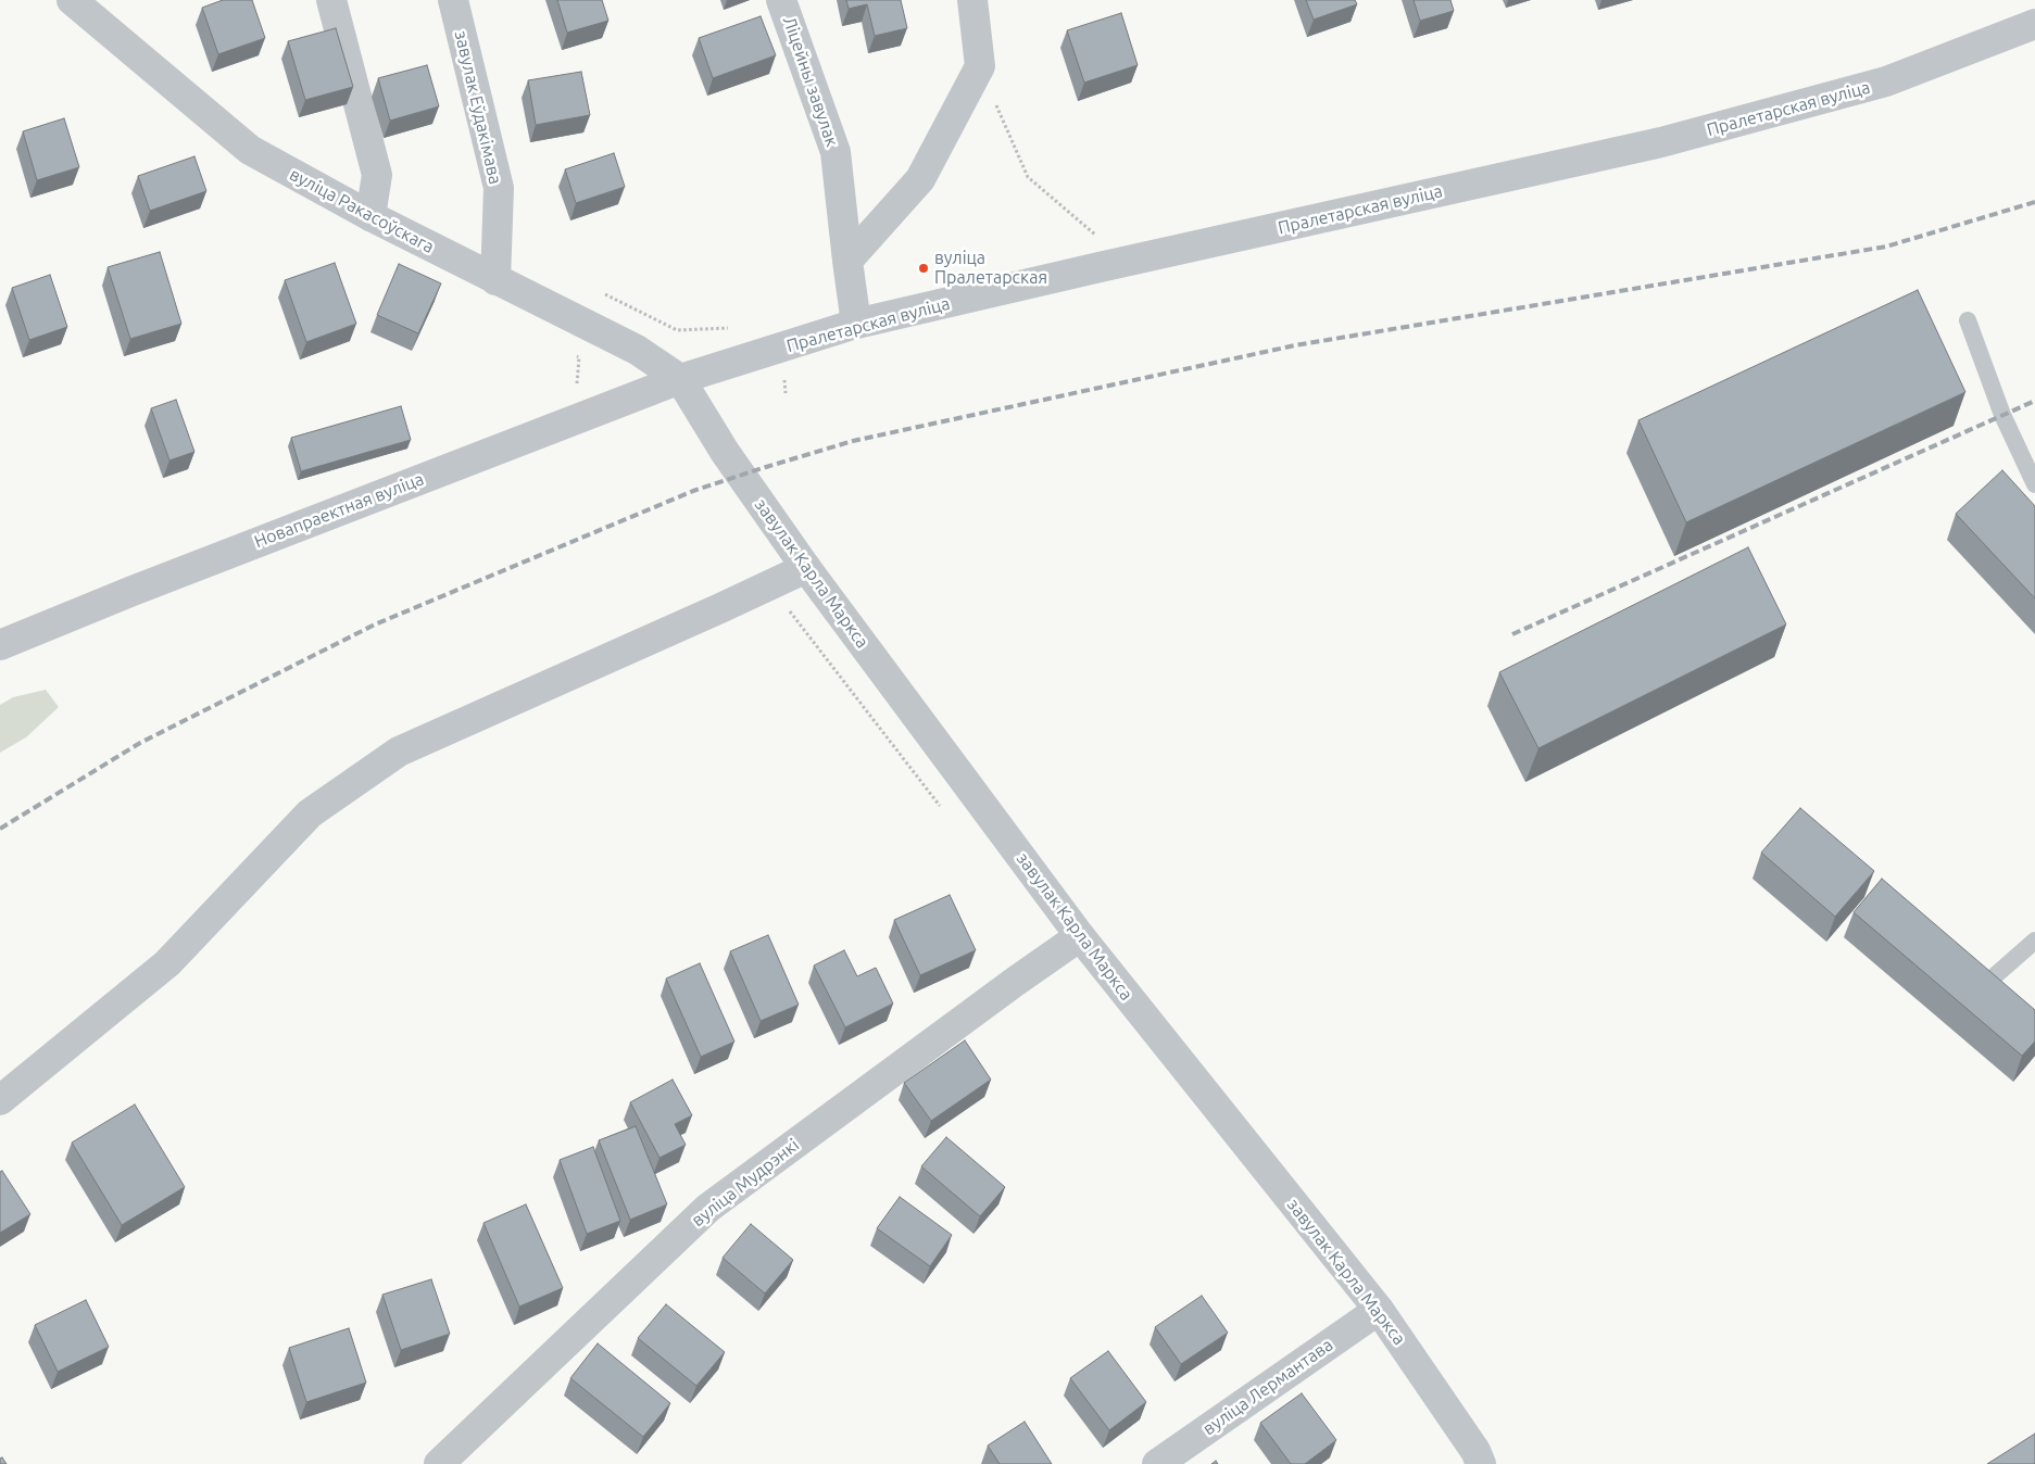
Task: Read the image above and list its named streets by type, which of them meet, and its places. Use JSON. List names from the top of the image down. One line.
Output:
{"streets":{"street":["Ліцейны завулак","завулак Еўдакімава","Пралетарская вуліца","вуліца Ракасоўскага","Новапраектная вуліца","завулак Карла Маркса","вуліца Мудрэнкі","вуліца Лермантава"]},"crossings":[["завулак Еўдакімава","вуліца Ракасоўскага"],["Пралетарская вуліца","вуліца Ракасоўскага"],["Пралетарская вуліца","Новапраектная вуліца"],["Пралетарская вуліца","завулак Карла Маркса"],["вуліца Ракасоўскага","Новапраектная вуліца"],["вуліца Ракасоўскага","завулак Карла Маркса"],["Новапраектная вуліца","завулак Карла Маркса"],["завулак Карла Маркса","вуліца Мудрэнкі"],["завулак Карла Маркса","вуліца Лермантава"]],"places":["вуліца Пралетарская"]}
